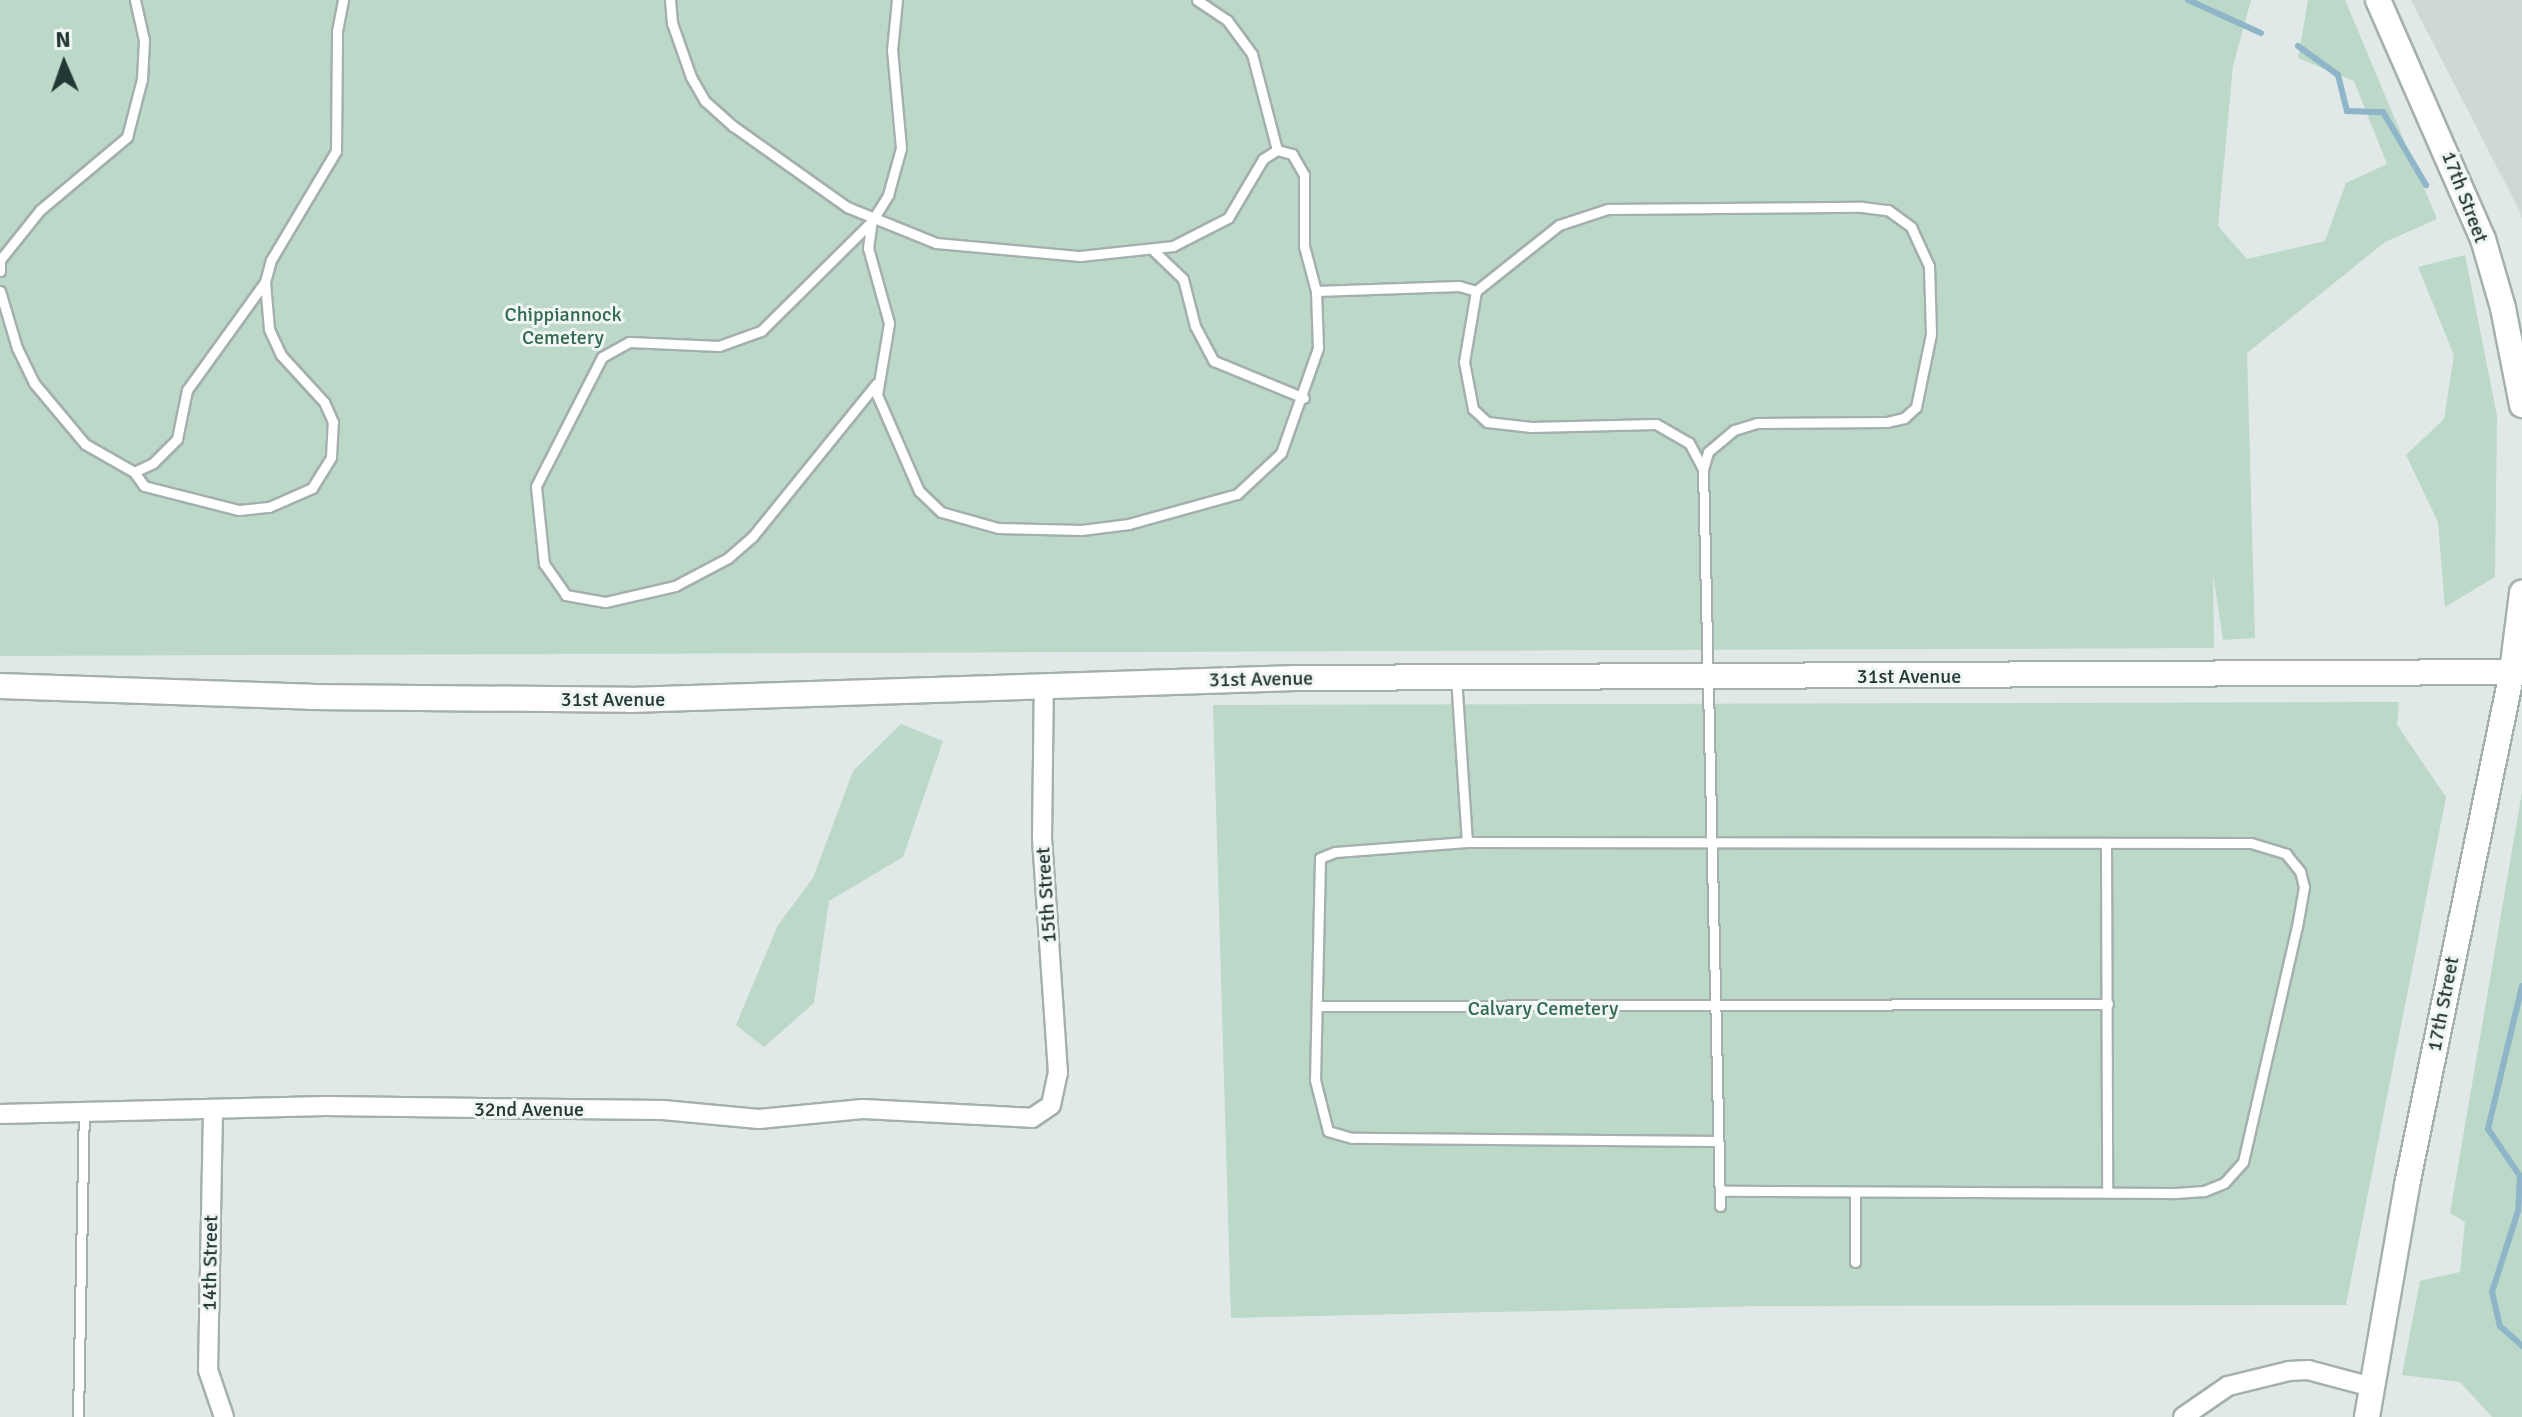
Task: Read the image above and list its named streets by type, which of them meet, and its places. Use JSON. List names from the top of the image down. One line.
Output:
{"streets":{"street":["17th Street","31st Avenue","15th Street","32nd Avenue","14th Street"]},"crossings":[["17th Street","31st Avenue"],["31st Avenue","15th Street"],["15th Street","32nd Avenue"],["32nd Avenue","14th Street"]],"parks":["Chippiannock Cemetery","Calvary Cemetery"],"north":"top"}
